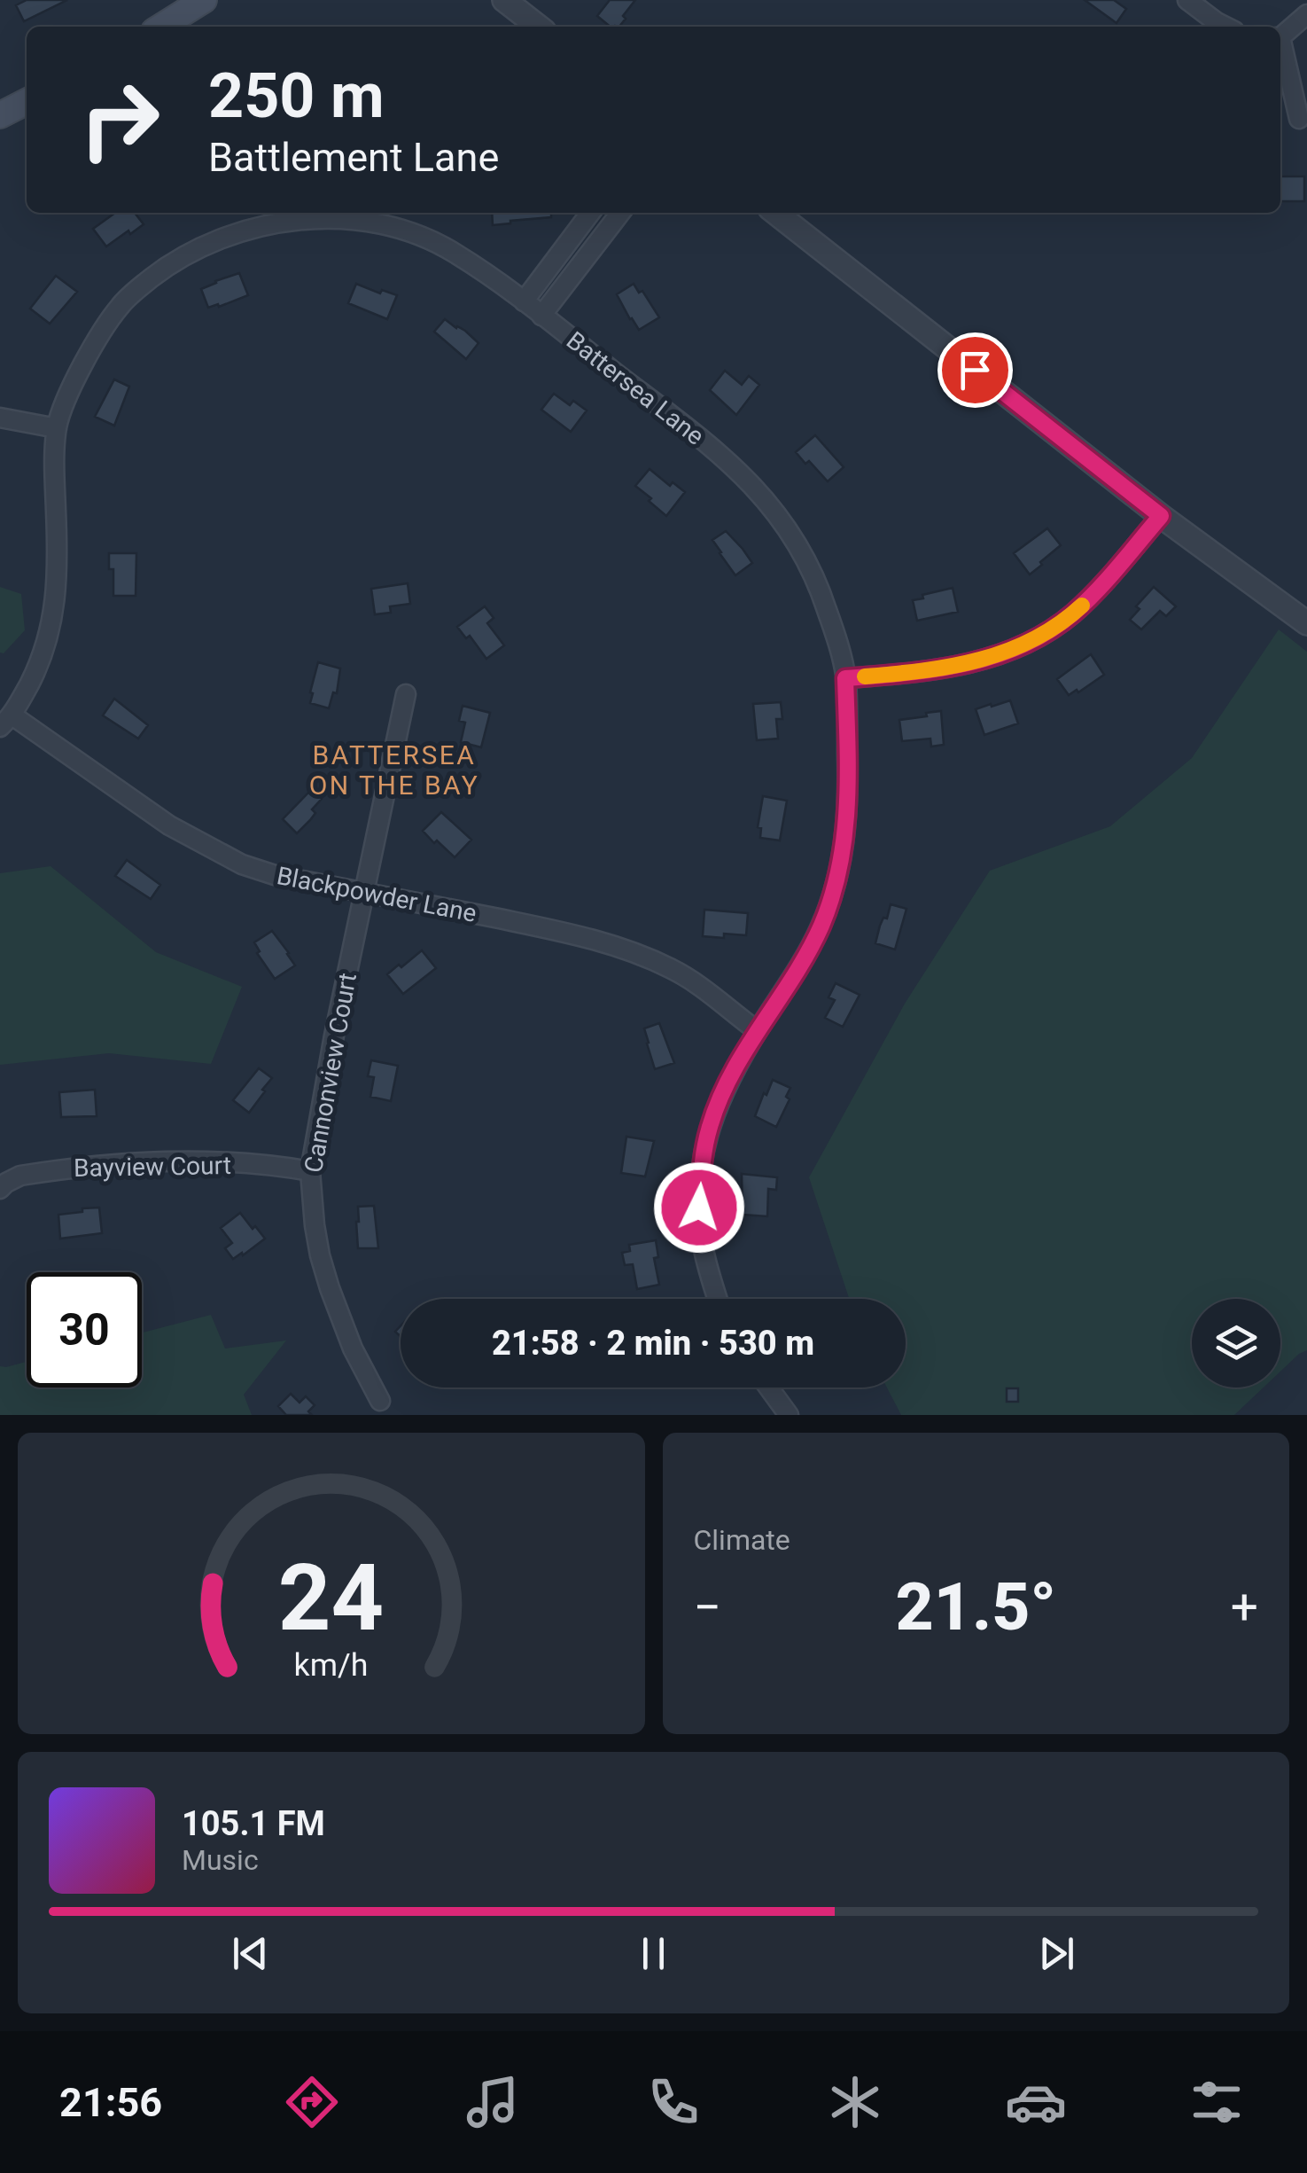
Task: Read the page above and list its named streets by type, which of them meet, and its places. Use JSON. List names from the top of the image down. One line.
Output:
{"streets":{"street":["Battersea Lane","Blackpowder Lane","Cannonview Court","Bayview Court"]},"crossings":[["Battersea Lane","Blackpowder Lane"],["Blackpowder Lane","Cannonview Court"],["Cannonview Court","Bayview Court"]],"districts":["BATTERSEA ON THE BAY"],"page":{"turn":["250 m","Battlement Lane"],"limit":"30","trip":"21:58 · 2 min · 530 m","tile":"Climate","heat":["−","21.5°","+"],"song":["105.1 FM","Music"],"tabs":"21:56","gauge":["24","km/h"]}}
